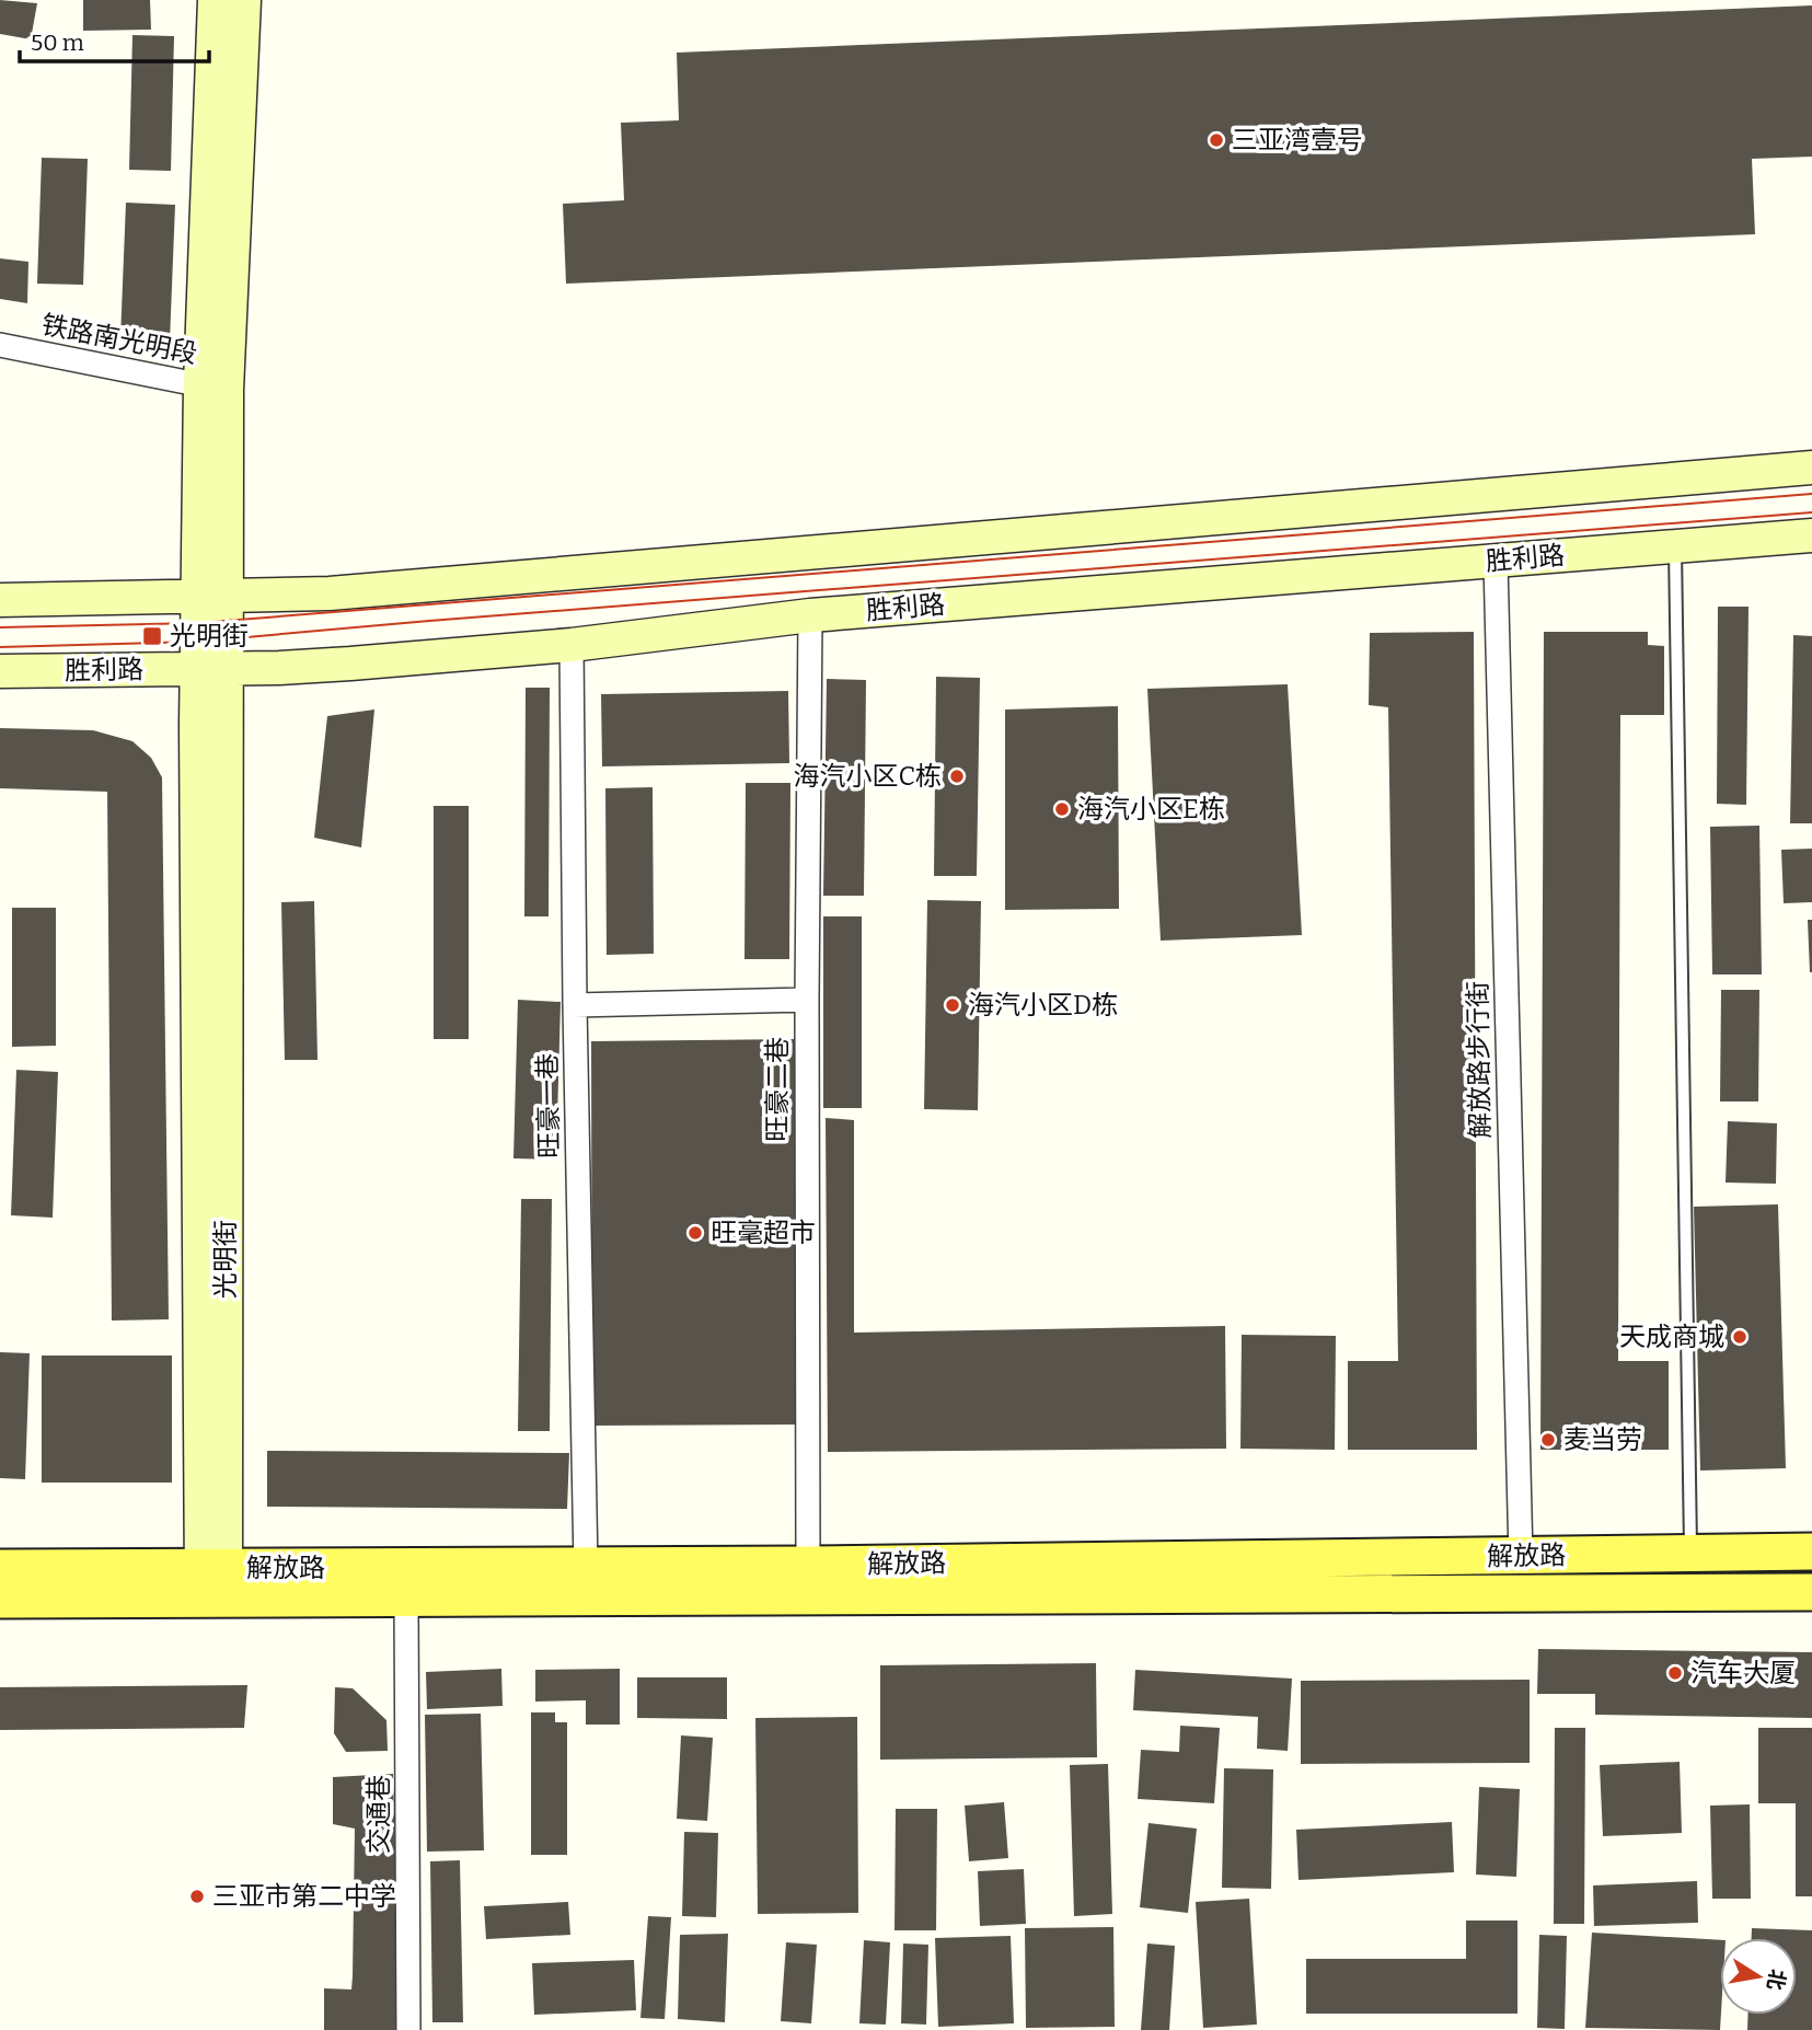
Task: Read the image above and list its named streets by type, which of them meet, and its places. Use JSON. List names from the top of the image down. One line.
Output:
{"streets":{"main road":["胜利路","光明街","解放路"],"street":["铁路南光明段","解放路步行街","旺豪二巷","旺豪一巷","交通巷"]},"crossings":[["铁路南光明段","光明街"],["胜利路","解放路步行街"],["胜利路","旺豪二巷"],["胜利路","旺豪一巷"],["胜利路","光明街"],["解放路步行街","解放路"],["旺豪二巷","解放路"],["旺豪一巷","解放路"],["光明街","解放路"],["解放路","交通巷"]],"places":{"other":["三亚湾壹号","海汽小区C栋","海汽小区E栋","海汽小区D栋","旺毫超市","天成商城","麦当劳","汽车大厦","三亚市第二中学"],"transit":["光明街"]},"scale_bar":"50 m","north":"right"}
